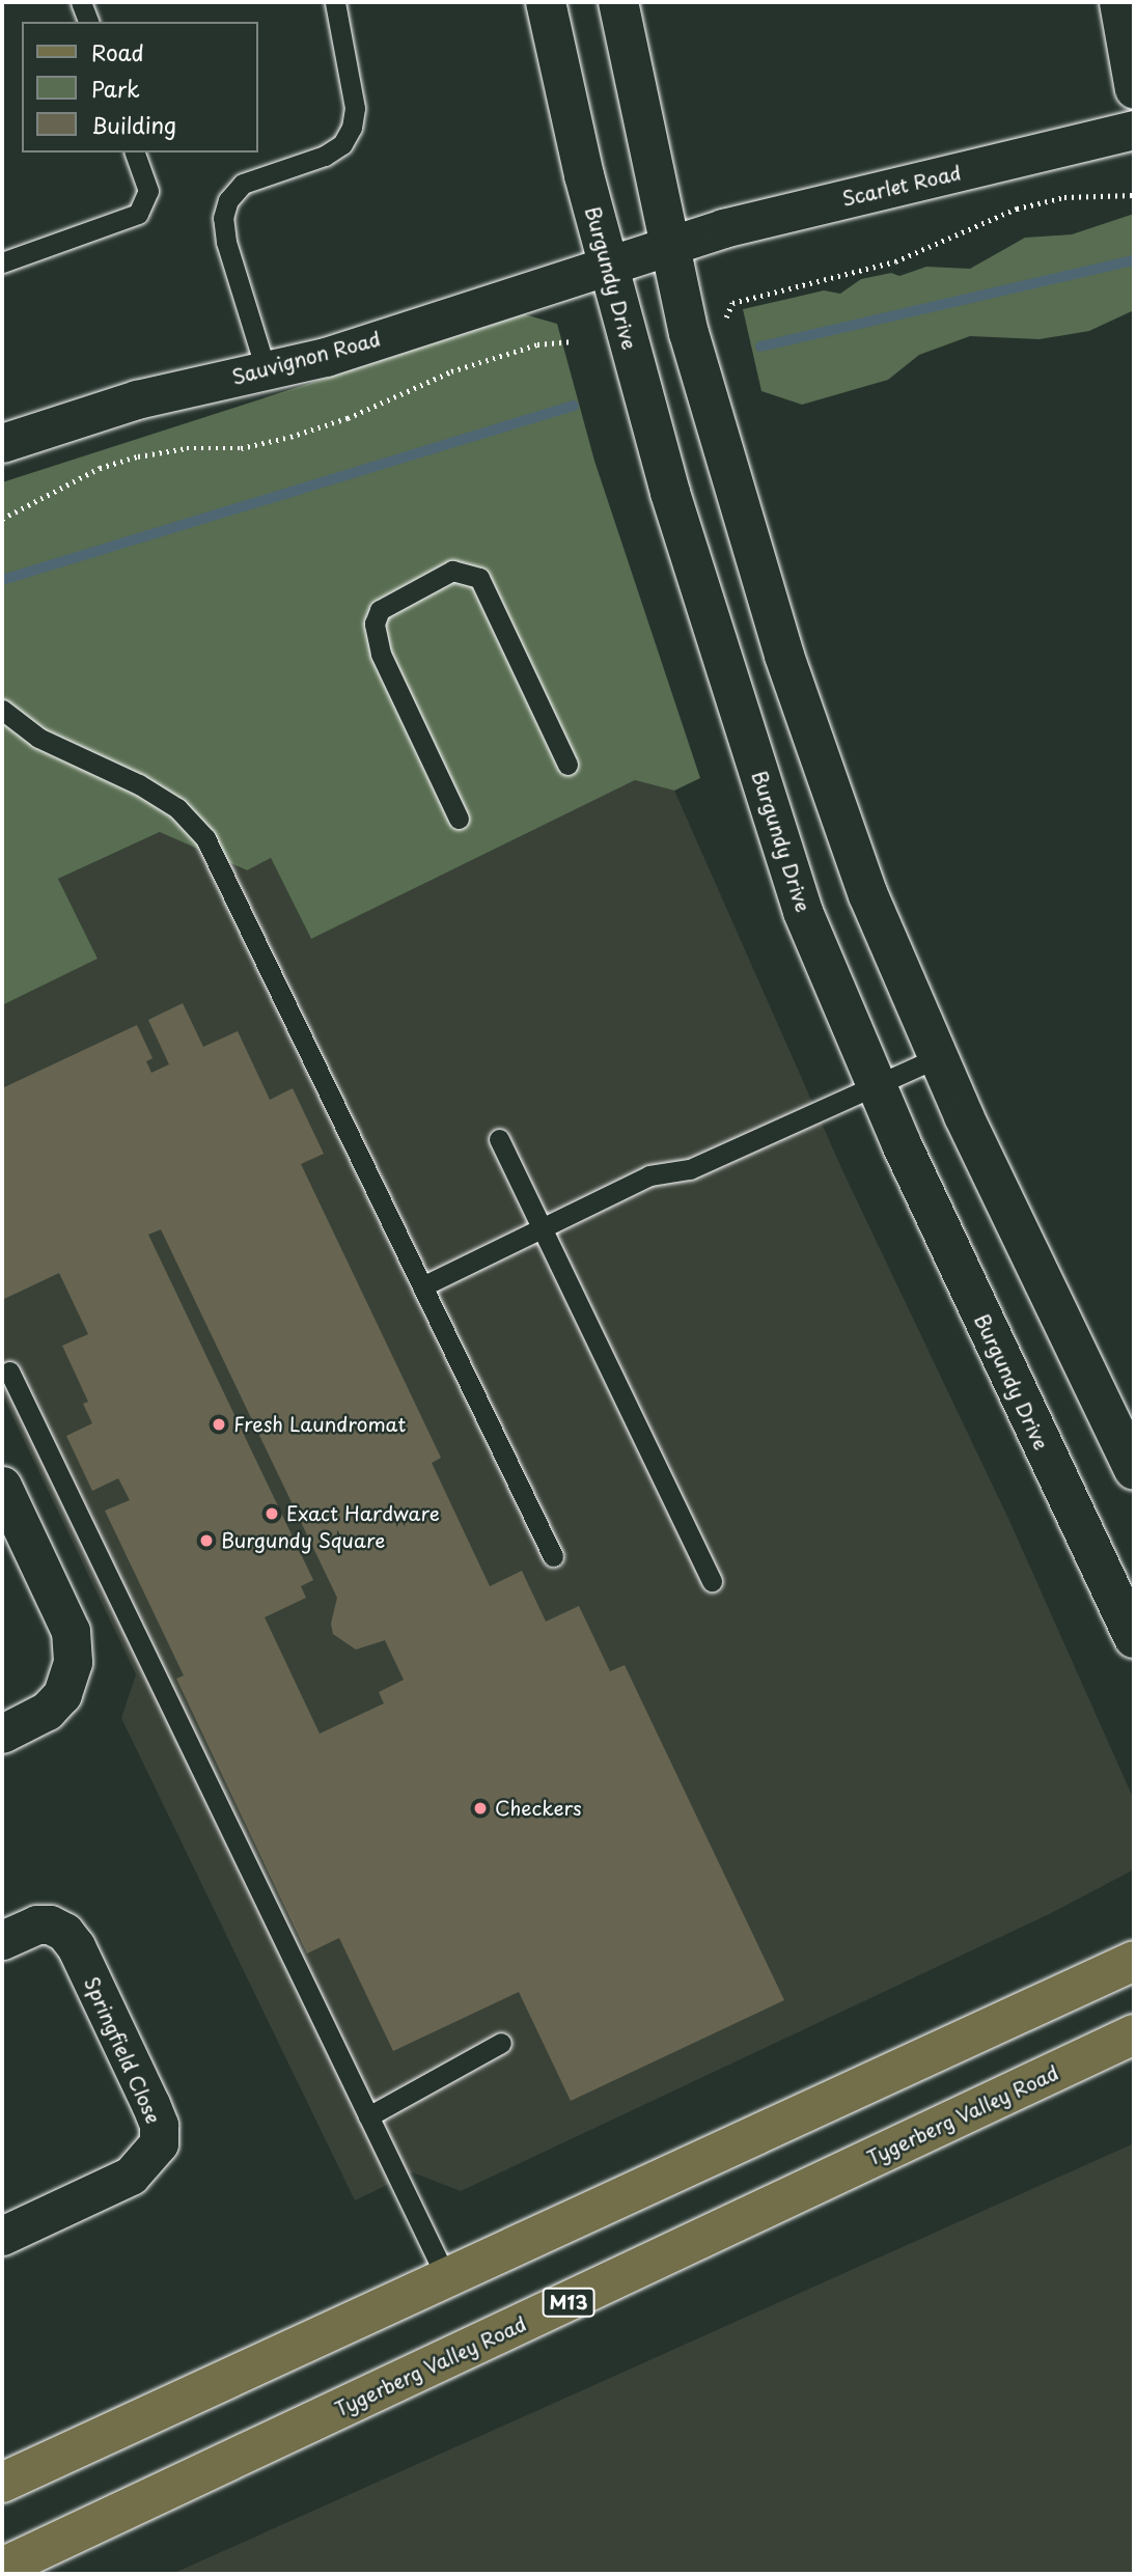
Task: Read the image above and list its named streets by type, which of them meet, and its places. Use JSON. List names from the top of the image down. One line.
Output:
{"streets":{"main road":["Burgundy Drive","Tygerberg Valley Road","M13"],"street":["Scarlet Road","Sauvignon Road","Springfield Close"]},"crossings":[["Scarlet Road","Burgundy Drive"],["Scarlet Road","Sauvignon Road"],["Burgundy Drive","Sauvignon Road"]],"places":["Fresh Laundromat","Exact Hardware","Burgundy Square","Checkers"],"legend":["Road","Park","Building"]}
